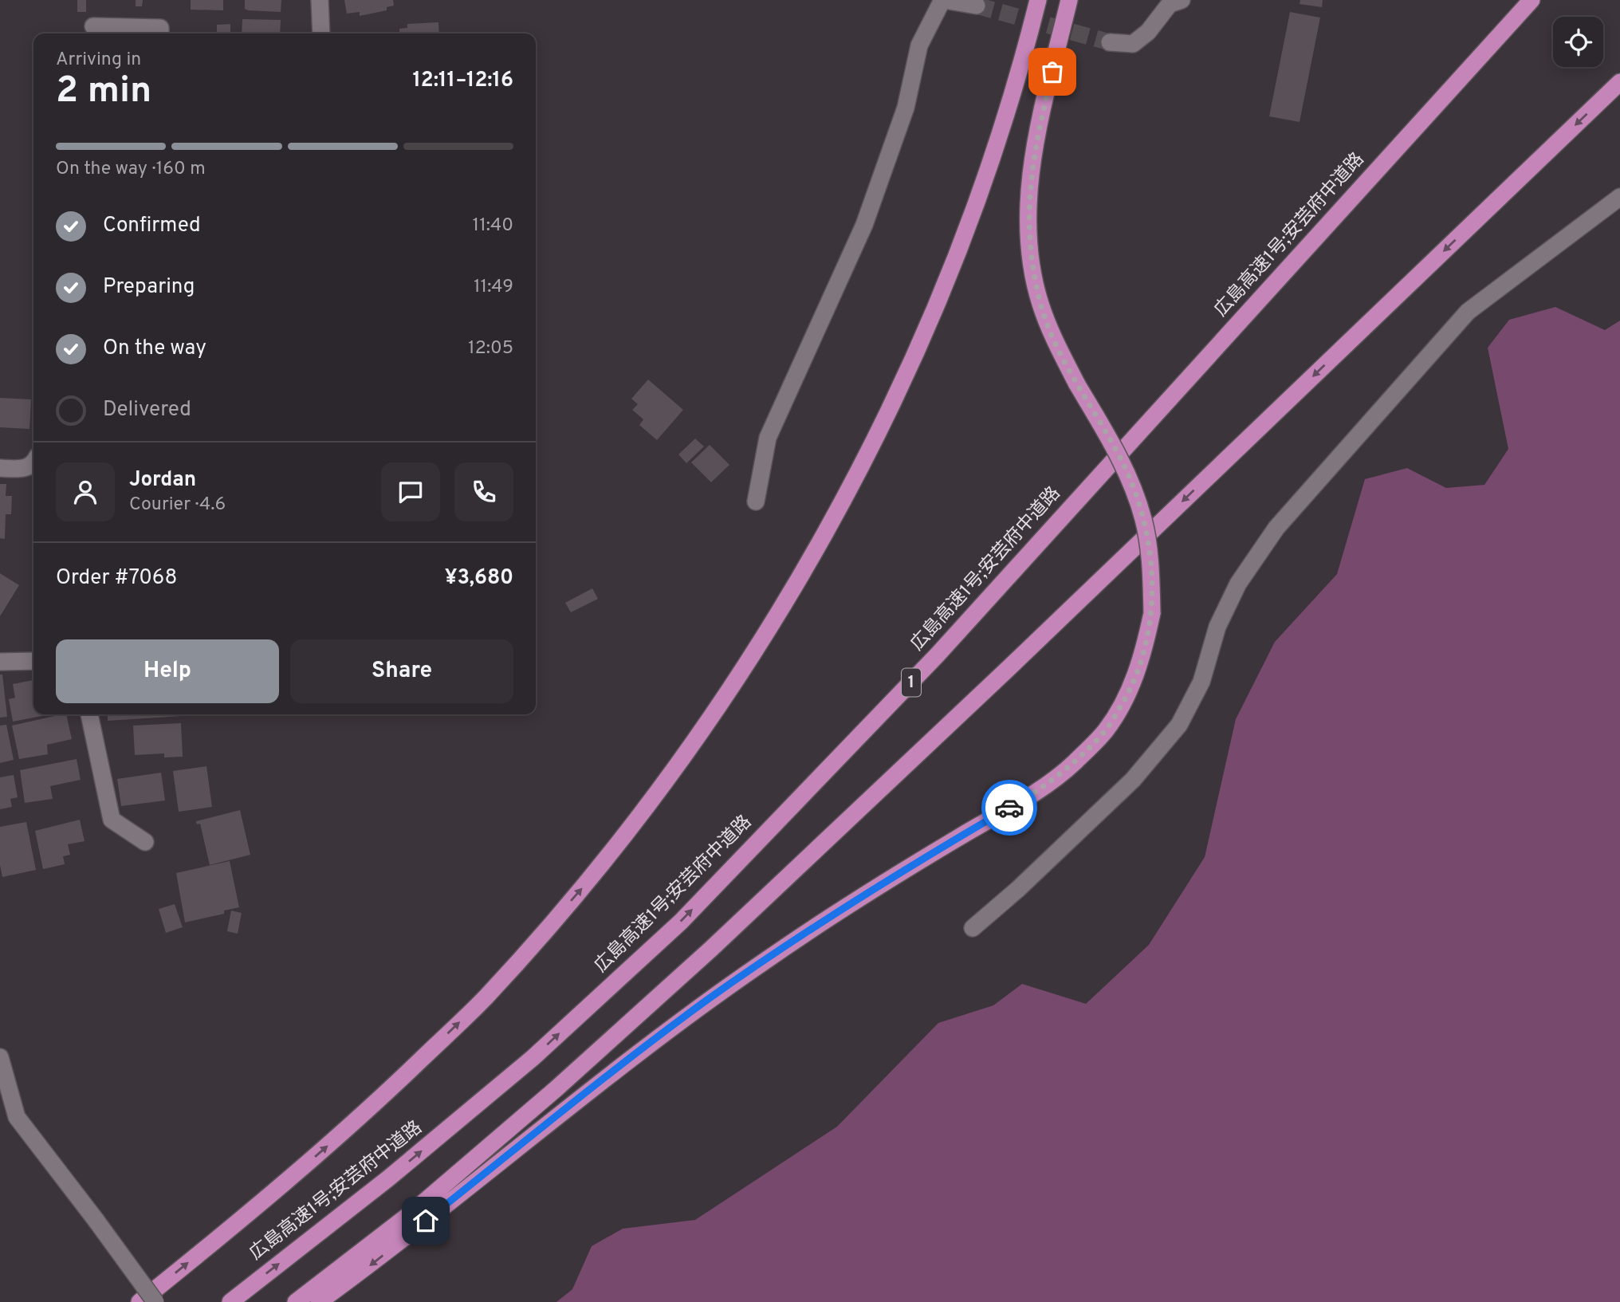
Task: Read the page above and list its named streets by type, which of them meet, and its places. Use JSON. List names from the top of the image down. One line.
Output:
{"streets":{"highway":["広島高速1号;安芸府中道路","1"]},"page":{"heading":["2 min","Arriving in","12:11–12:16"],"panel":["Jordan","Courier · 4.6","Order #7068","¥3,680"],"bar":"On the way · 160 m","list":[["Confirmed","11:40"],["Preparing","11:49"],["On the way","12:05"],"Delivered"],"buttons":["Help","Share"]}}
